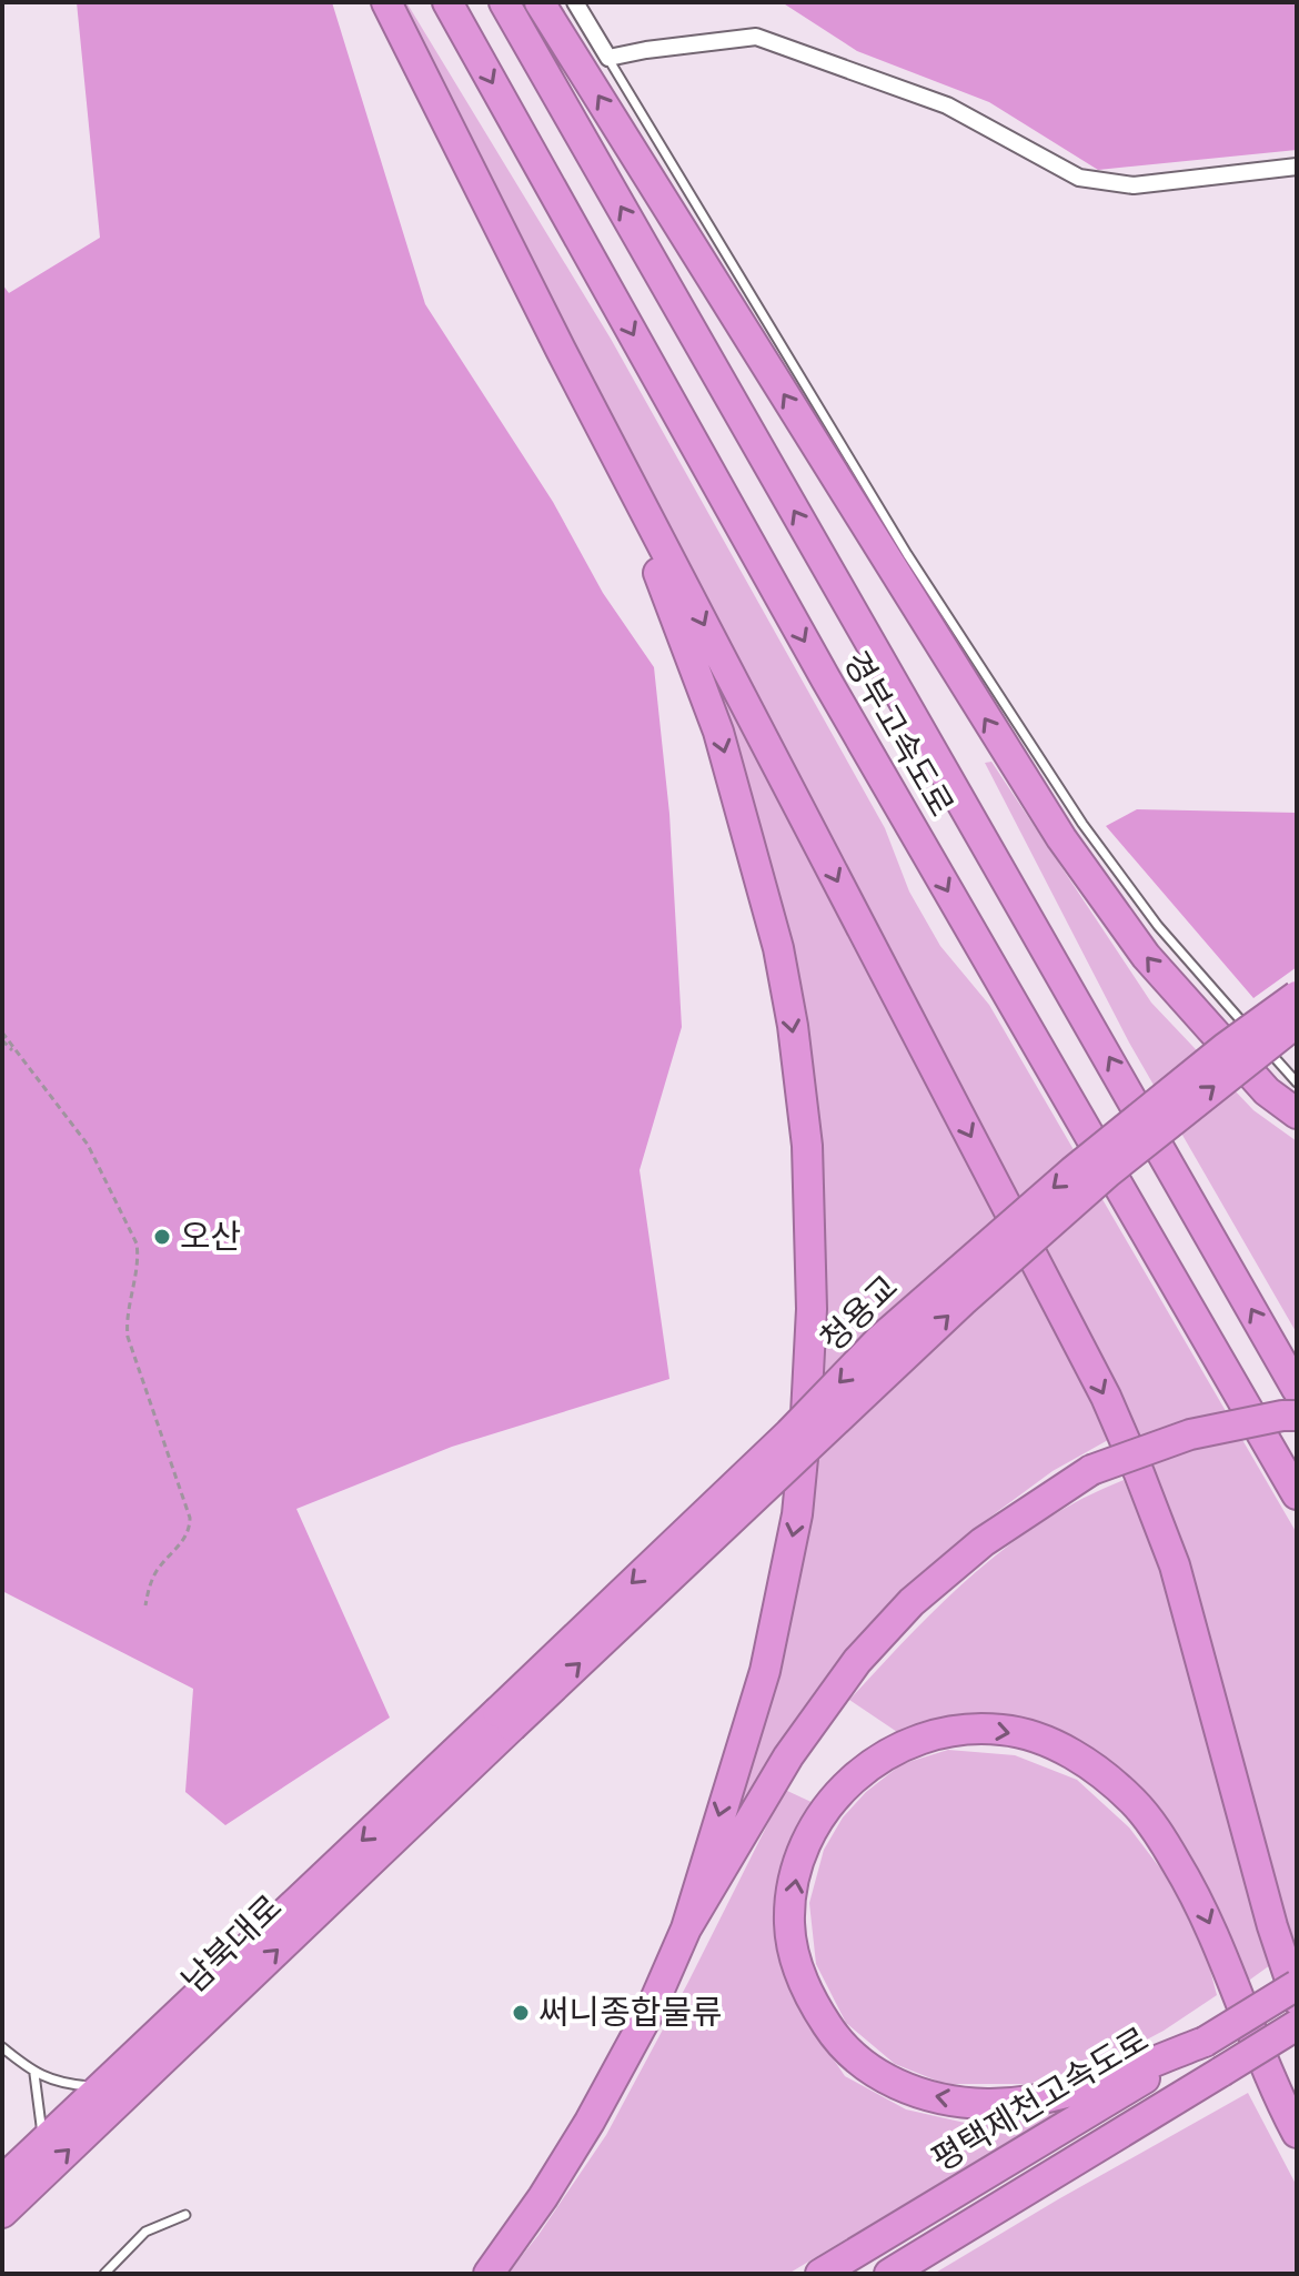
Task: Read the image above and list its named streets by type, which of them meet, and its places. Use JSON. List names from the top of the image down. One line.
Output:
{"streets":{"highway":["경부고속도로","청용교","남북대로","평택제천고속도로"]},"crossings":[["청용교","남북대로"]],"places":["오산","써니종합물류"]}
